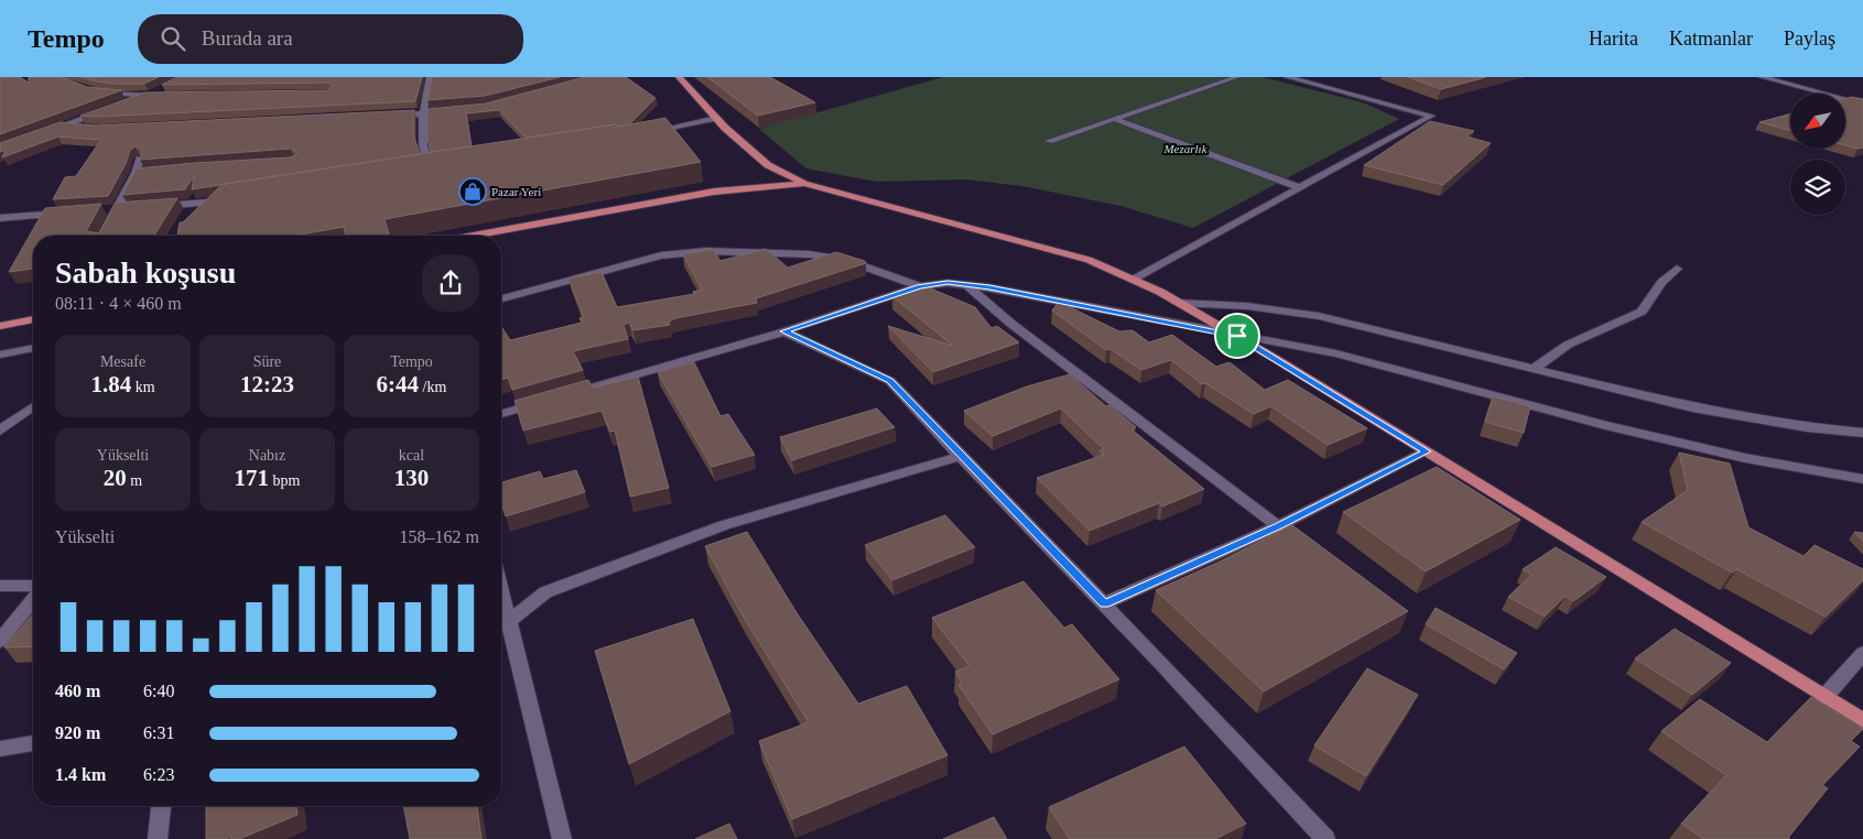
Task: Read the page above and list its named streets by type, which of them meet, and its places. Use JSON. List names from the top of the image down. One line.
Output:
{"parks":["Mezarlık"],"places":{"shop":["Pazar Yeri"]},"north":"bottom left","page":{"header":"Tempo","search":"Burada ara","nav":["Harita","Katmanlar","Paylaş"],"heading":["Sabah koşusu","08:11 · 4 × 460 m"],"stats":[["Mesafe","1.84 km"],["Süre","12:23"],["Tempo","6:44 /km"],["Yükselti","20 m"],["Nabız","171 bpm"],["kcal","130"]],"chart":["Yükselti","158–162 m"],"list":[{"name":"460 m","note":"6:40"},{"name":"920 m","note":"6:31"},{"name":"1.4 km","note":"6:23"}]}}
